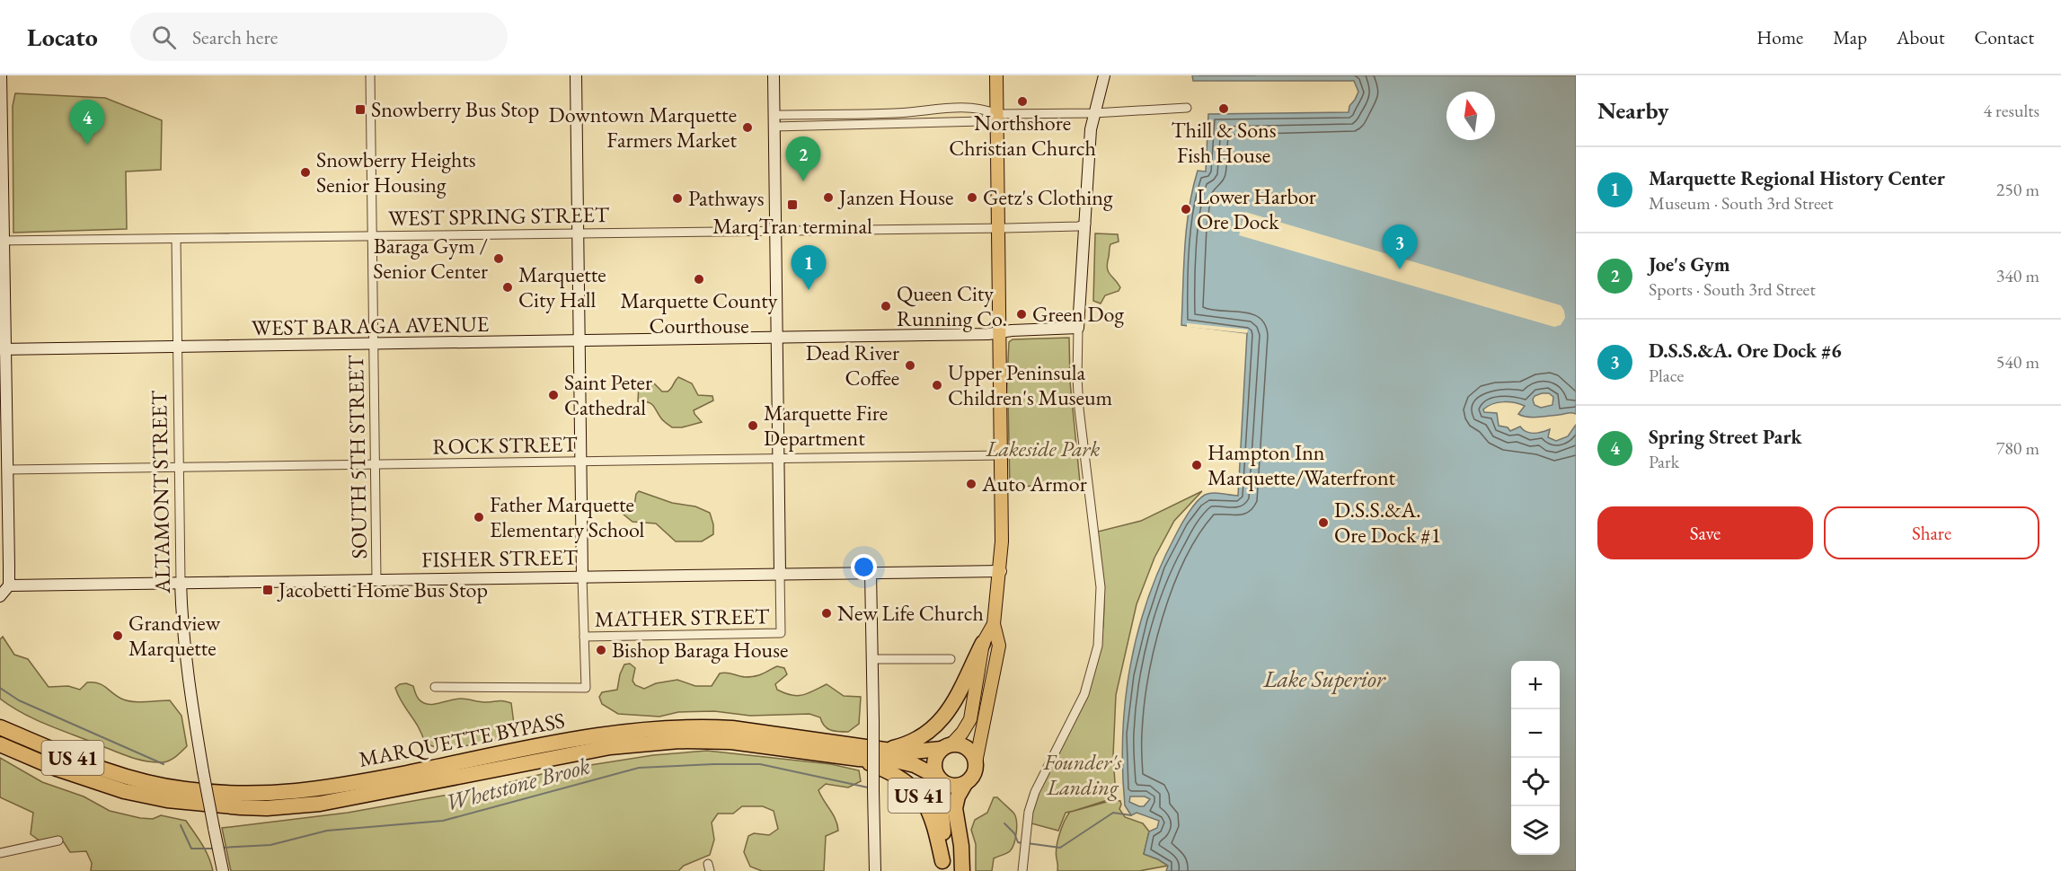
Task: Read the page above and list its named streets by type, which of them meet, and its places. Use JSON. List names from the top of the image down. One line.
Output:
{"streets":{"highway":["MARQUETTE BYPASS","US 41"],"street":["WEST SPRING STREET","WEST BARAGA AVENUE","ROCK STREET","SOUTH 5TH STREET","ALTAMONT STREET","FISHER STREET","MATHER STREET"]},"crossings":[["WEST SPRING STREET","SOUTH 5TH STREET"],["WEST SPRING STREET","ALTAMONT STREET"],["WEST BARAGA AVENUE","SOUTH 5TH STREET"],["WEST BARAGA AVENUE","ALTAMONT STREET"],["ROCK STREET","SOUTH 5TH STREET"],["ROCK STREET","ALTAMONT STREET"],["SOUTH 5TH STREET","FISHER STREET"],["ALTAMONT STREET","FISHER STREET"],["FISHER STREET","MATHER STREET"],["MARQUETTE BYPASS","US 41"]],"water":["Lake Superior","Whetstone Brook"],"parks":["Lakeside Park","Founder's Landing"],"places":{"other":["Northshore Christian Church","Thill & Sons Fish House","Downtown Marquette Farmers Market","Snowberry Heights Senior Housing","Janzen House","Getz's Clothing","Pathways","Lower Harbor Ore Dock","Baraga Gym / Senior Center","Marquette County Courthouse","Marquette City Hall","Queen City Running Co.","Green Dog","Dead River Coffee","Upper Peninsula Children's Museum","Saint Peter Cathedral","Marquette Fire Department","Hampton Inn Marquette/Waterfront","Auto Armor","Father Marquette Elementary School","D.S.S.&A. Ore Dock #1","New Life Church","Grandview Marquette","Bishop Baraga House"],"transit":["Snowberry Bus Stop","MarqTran terminal","Jacobetti Home Bus Stop"]},"north":"top","page":{"header":"Locato","search":"Search here","nav":["Home","Map","About","Contact"],"heading":["Nearby","4 results"],"pins":["4","2","3","1"],"list":[{"mark":"1","name":"Marquette Regional History Center","note":"Museum · South 3rd Street","value":"250 m"},{"mark":"2","name":"Joe's Gym","note":"Sports · South 3rd Street","value":"340 m"},{"mark":"3","name":"D.S.S.&A. Ore Dock #6","note":"Place","value":"540 m"},{"mark":"4","name":"Spring Street Park","note":"Park","value":"780 m"}],"buttons":["Save","Share"],"map_buttons":["+","−"]}}
